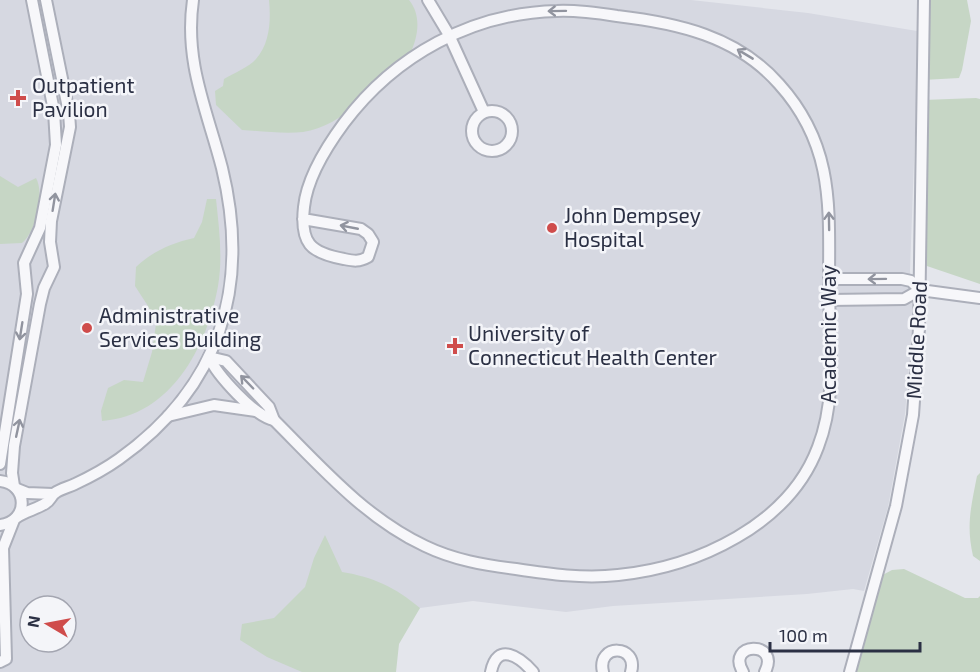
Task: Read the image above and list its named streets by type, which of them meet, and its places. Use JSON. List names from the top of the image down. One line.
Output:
{"streets":{"street":["Academic Way","Middle Road"]},"places":{"health":["Outpatient Pavilion","University of Connecticut Health Center"],"other":["John Dempsey Hospital","Administrative Services Building"]},"scale_bar":"100 m","north":"left"}
